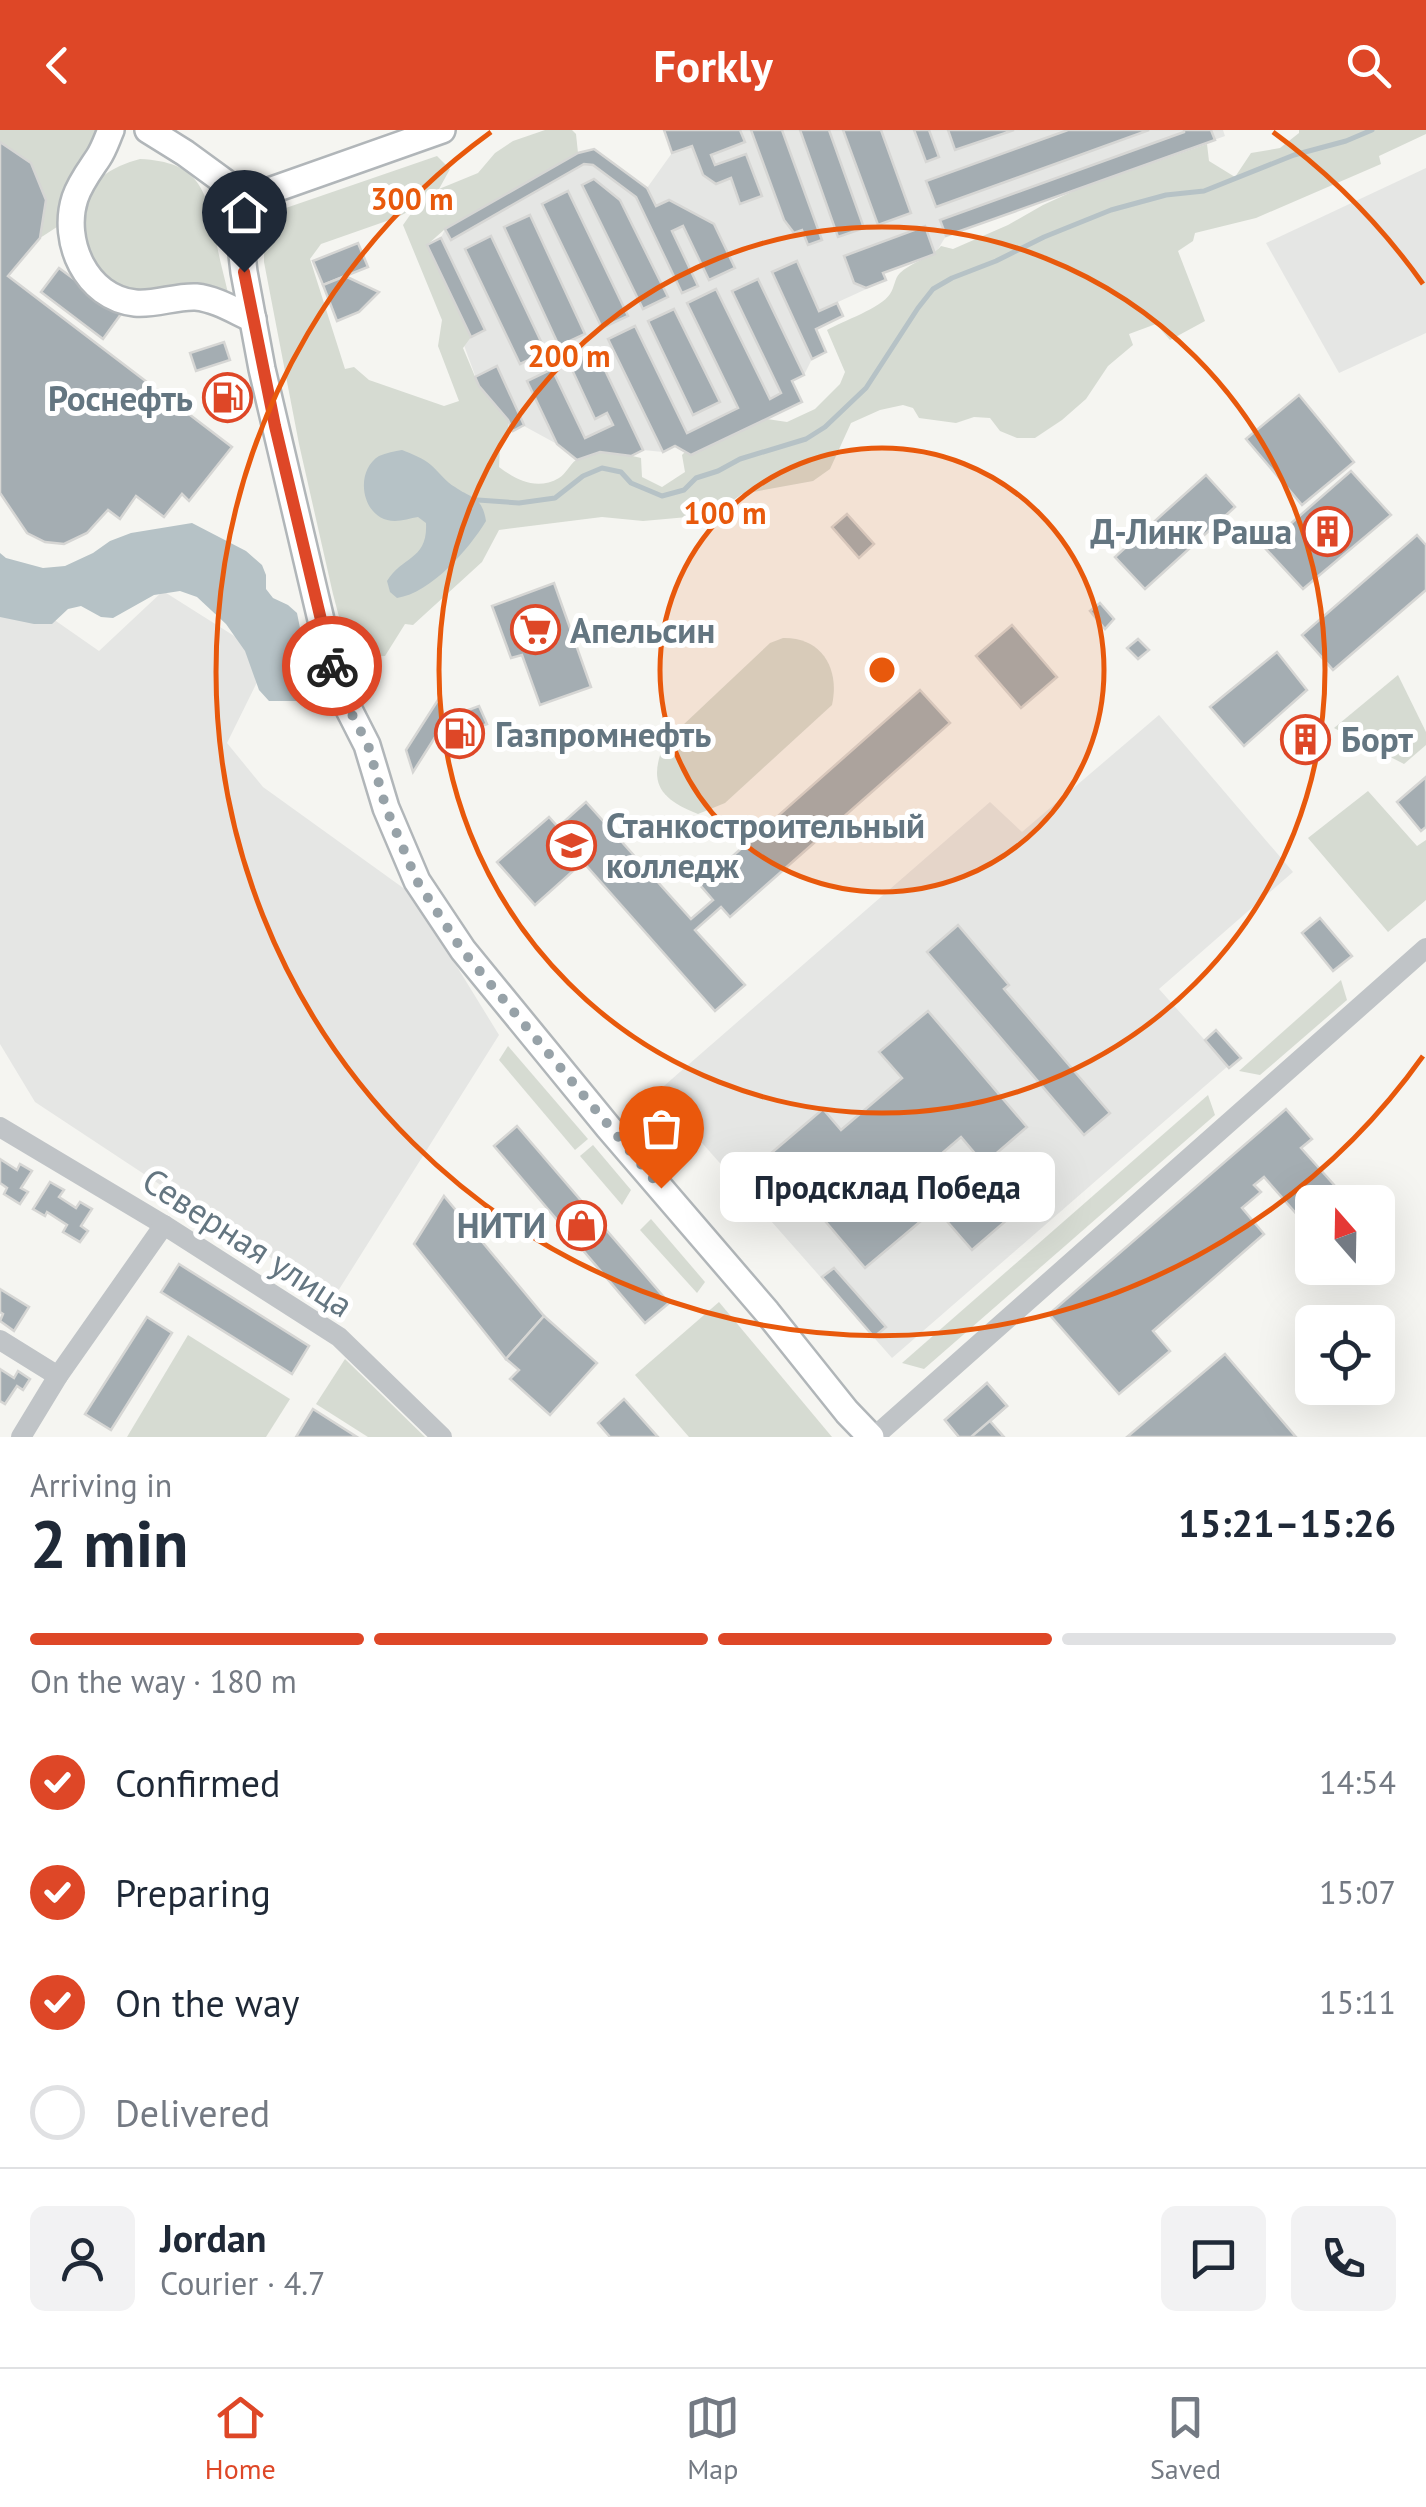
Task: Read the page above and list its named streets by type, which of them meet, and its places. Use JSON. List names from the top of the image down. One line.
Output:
{"streets":{"street":["Северная улица"]},"places":{"fuel station":["Роснефть","Газпромнефть"],"building":["Д-Линк Раша","Борт"],"supermarket":["Апельсин"],"school or university":["Станкостроительный колледж"],"other":["Продсклад Победа"],"shop":["НИТИ"]},"north":"top","page":{"header":"Forkly","bubble":"Продсклад Победа","heading":["2 min","Arriving in","15:21–15:26"],"panel":["Jordan","Courier · 4.7"],"bar":"On the way · 180 m","list":[["Confirmed","14:54"],["Preparing","15:07"],["On the way","15:11"],"Delivered"],"tabs":["Home","Map","Saved"]},"rings":["300 m","200 m","100 m"]}
